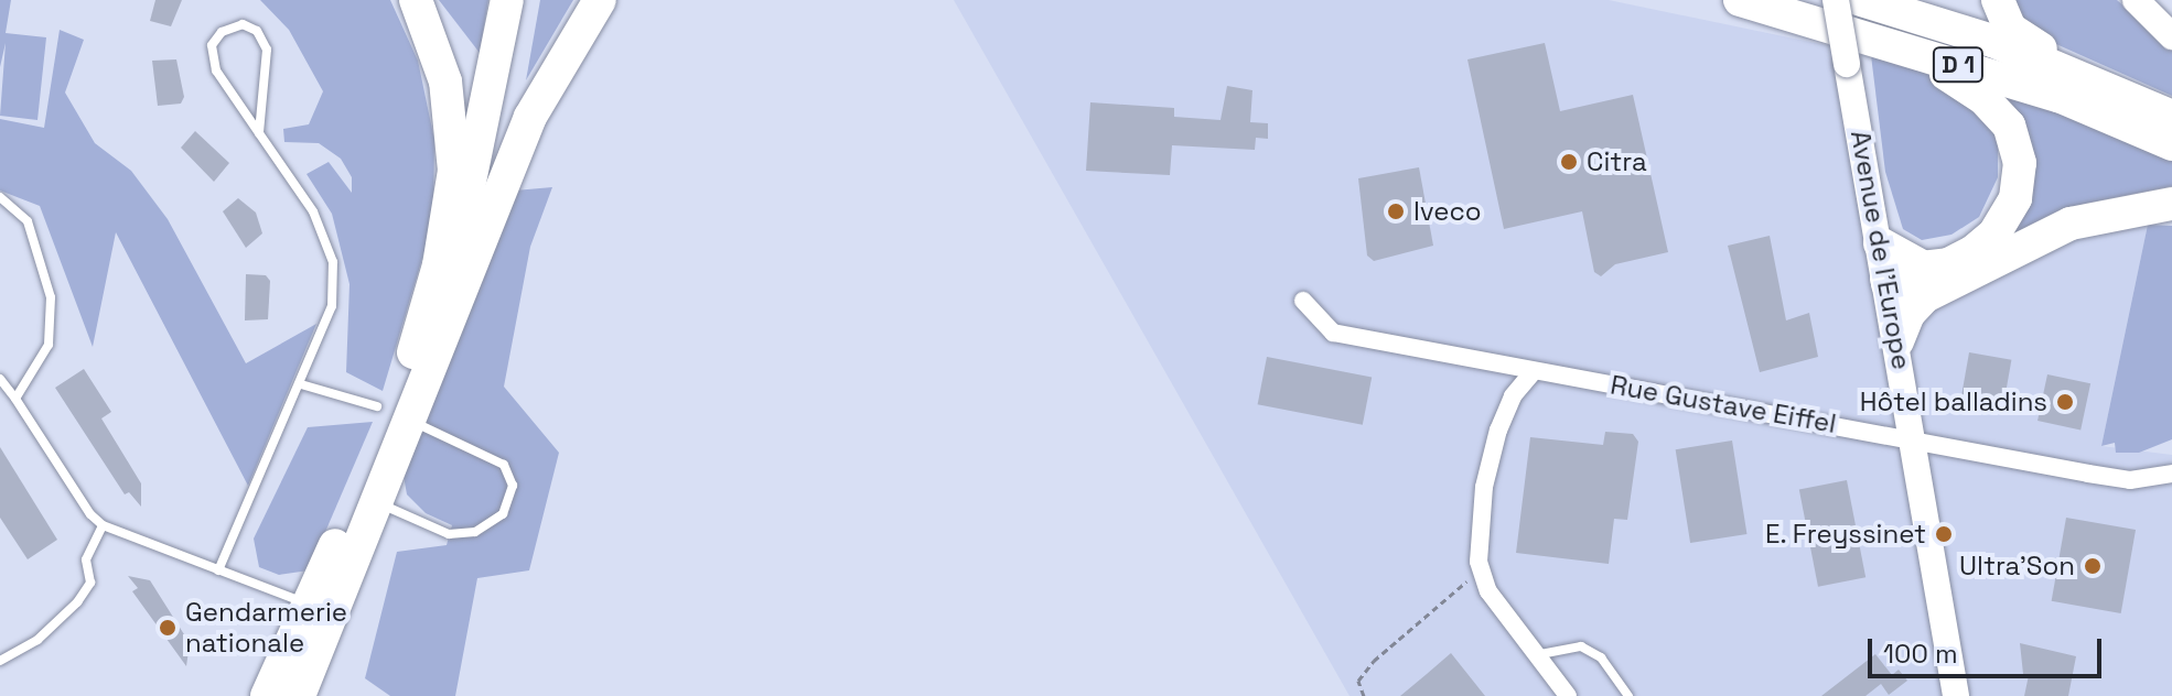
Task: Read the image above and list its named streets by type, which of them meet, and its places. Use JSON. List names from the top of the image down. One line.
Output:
{"streets":{"highway":["D 1"],"street":["Avenue de l'Europe","Rue Gustave Eiffel"]},"crossings":[["D 1","Avenue de l'Europe"],["Avenue de l'Europe","Rue Gustave Eiffel"]],"places":["Citra","Iveco","Hôtel balladins","E. Freyssinet","Ultra'Son","Gendarmerie nationale"],"scale_bar":"100 m"}
